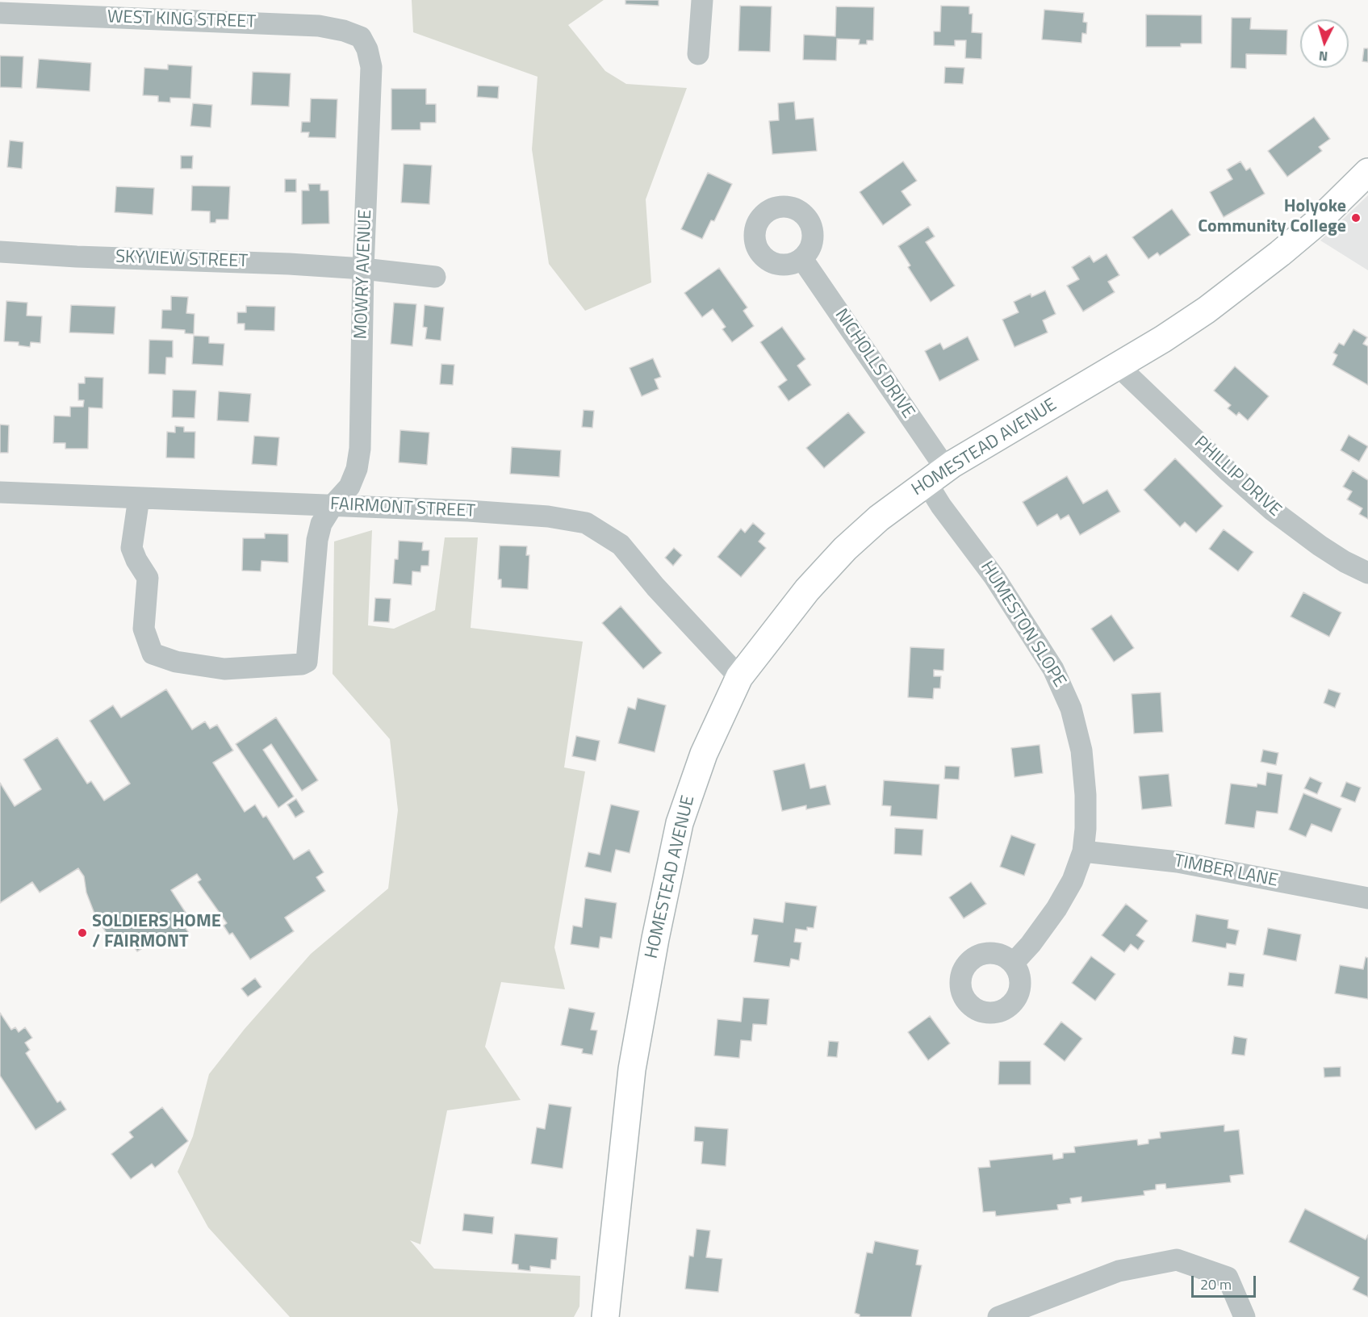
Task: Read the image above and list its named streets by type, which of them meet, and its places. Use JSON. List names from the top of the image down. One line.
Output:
{"streets":{"main road":["HOMESTEAD AVENUE"],"street":["WEST KING STREET","SKYVIEW STREET","MOWRY AVENUE","NICHOLLS DRIVE","PHILLIP DRIVE","FAIRMONT STREET","HUMESTON SLOPE","TIMBER LANE"]},"crossings":[["WEST KING STREET","MOWRY AVENUE"],["SKYVIEW STREET","MOWRY AVENUE"],["MOWRY AVENUE","FAIRMONT STREET"],["NICHOLLS DRIVE","HOMESTEAD AVENUE"],["NICHOLLS DRIVE","HUMESTON SLOPE"],["HOMESTEAD AVENUE","PHILLIP DRIVE"],["HOMESTEAD AVENUE","FAIRMONT STREET"],["HOMESTEAD AVENUE","HUMESTON SLOPE"],["HUMESTON SLOPE","TIMBER LANE"]],"places":["Holyoke Community College","SOLDIERS HOME / FAIRMONT"],"scale_bar":"20 m","north":"bottom"}
